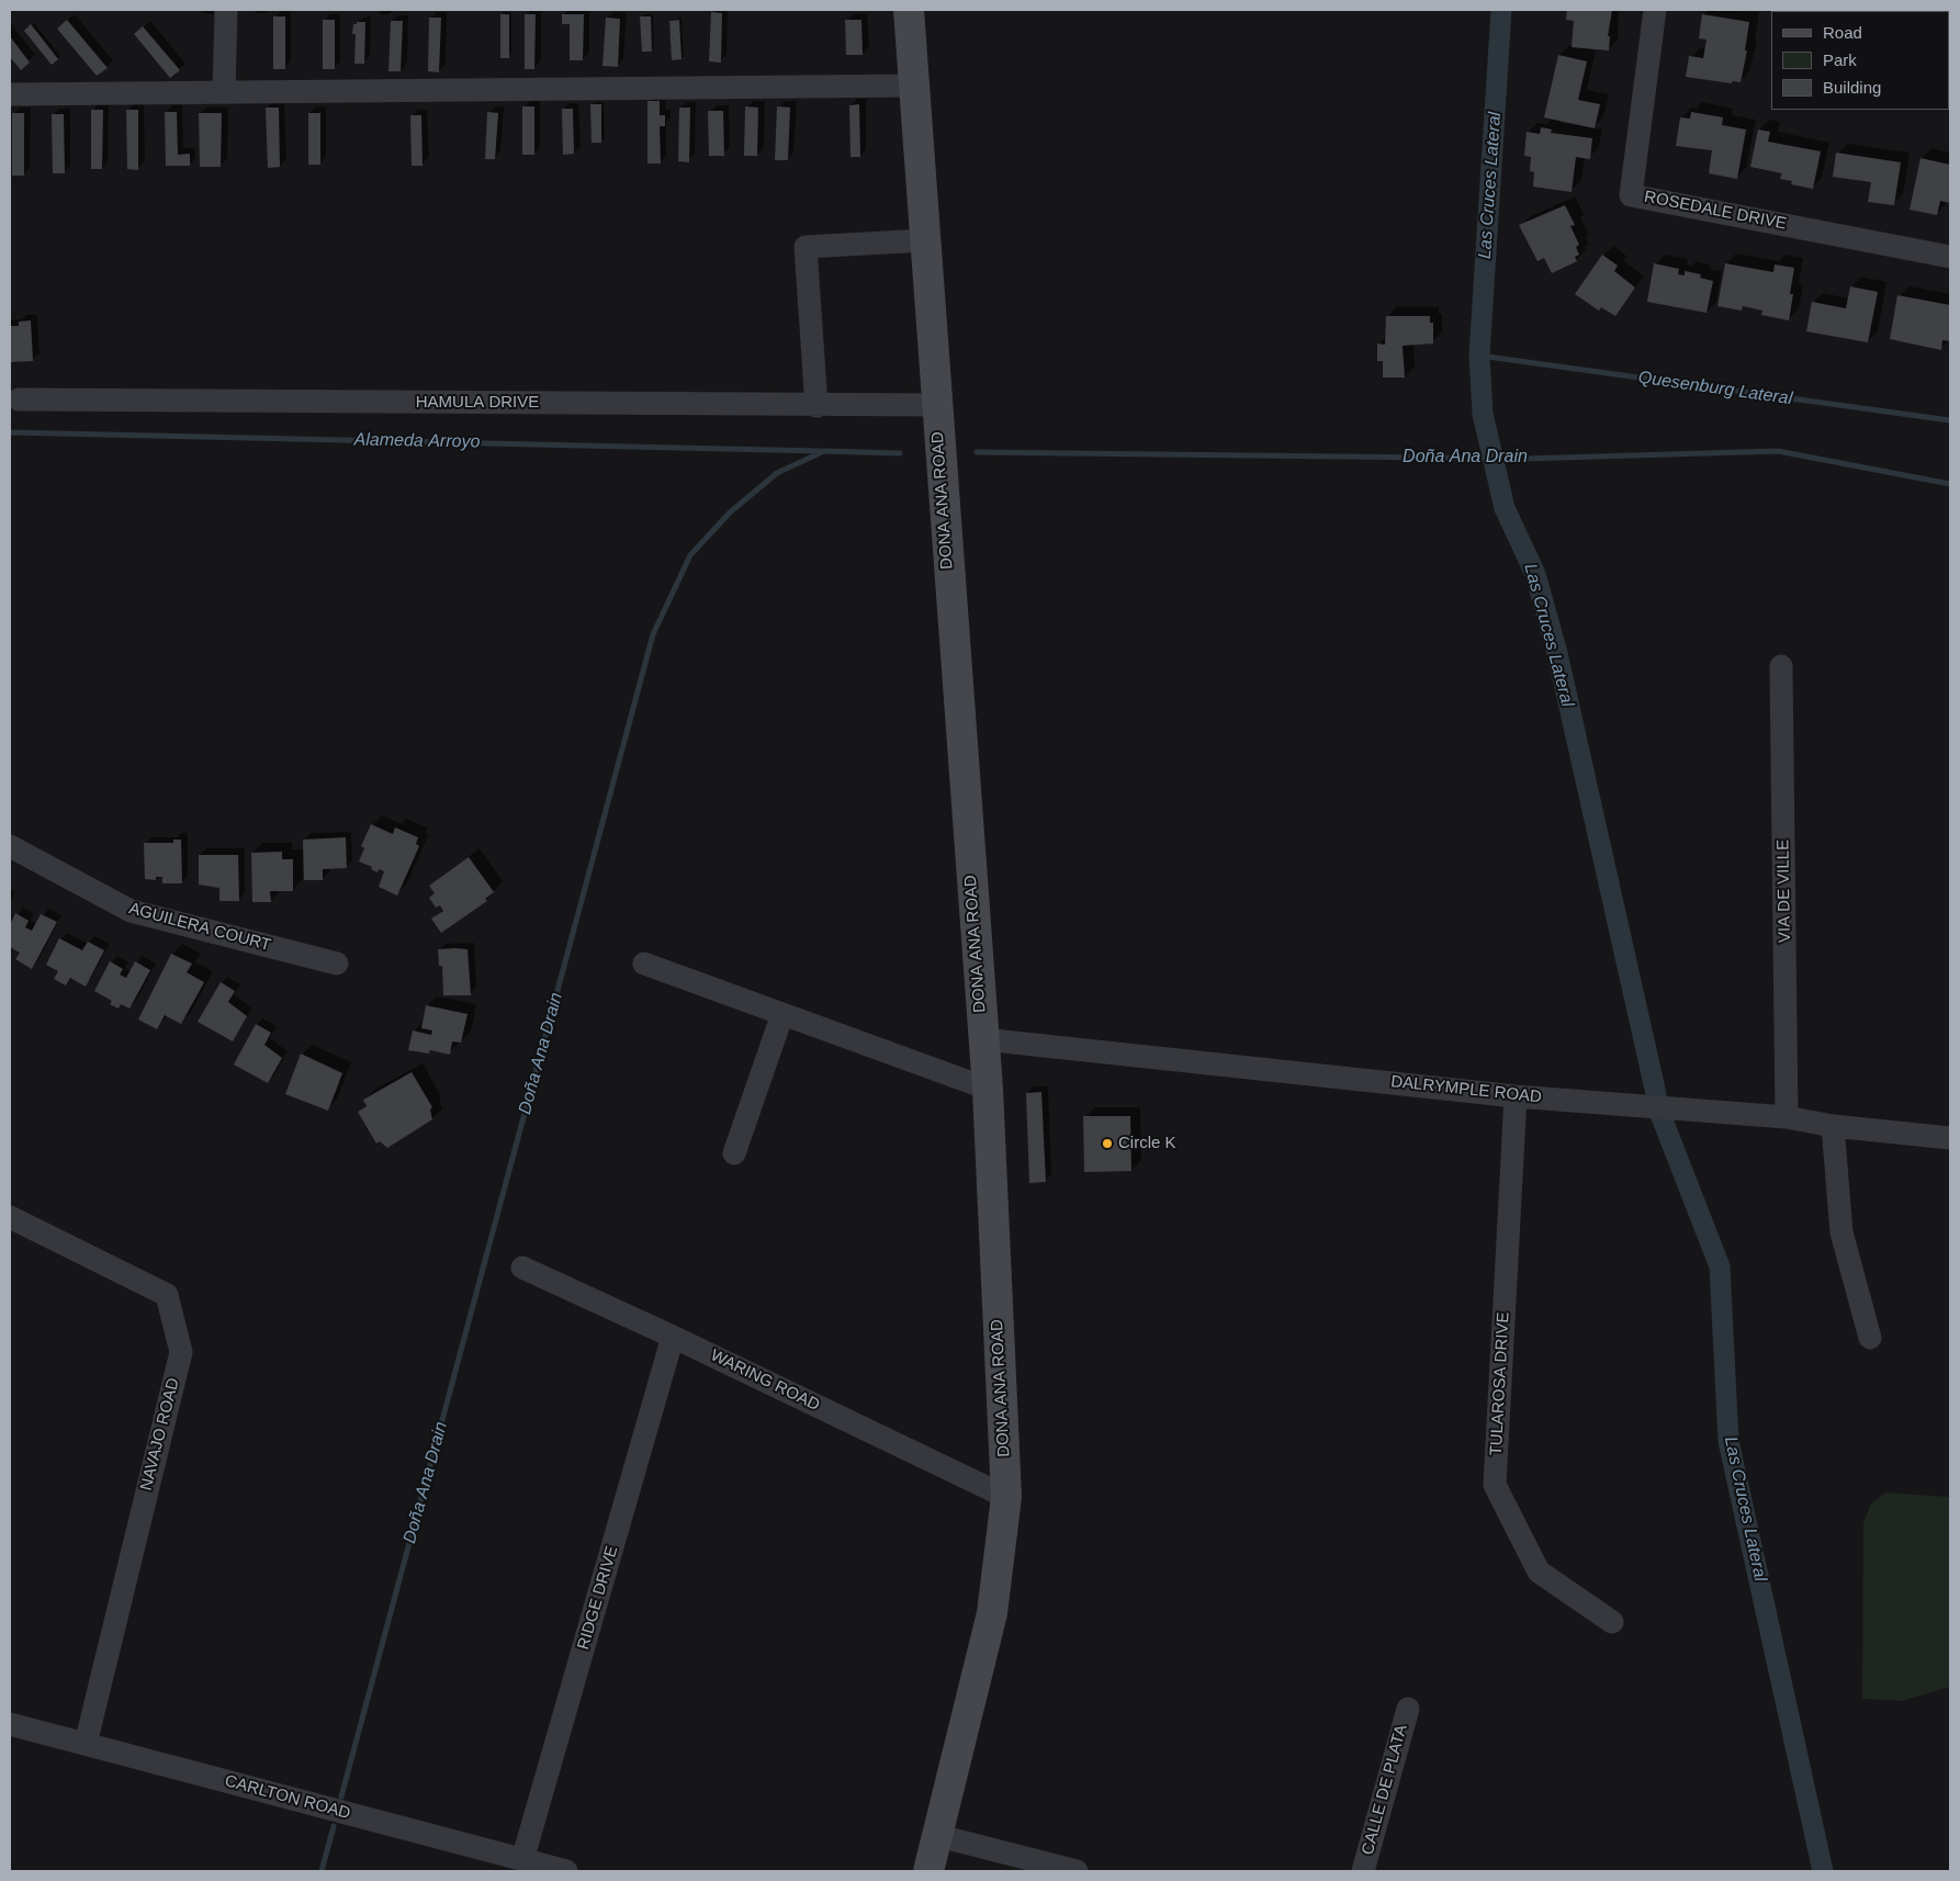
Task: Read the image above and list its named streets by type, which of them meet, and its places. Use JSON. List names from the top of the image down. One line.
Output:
{"streets":{"street":["ROSEDALE DRIVE","HAMULA DRIVE","DONA ANA ROAD","VIA DE VILLE","AGUILERA COURT","DALRYMPLE ROAD","WARING ROAD","TULAROSA DRIVE","NAVAJO ROAD","RIDGE DRIVE","CALLE DE PLATA","CARLTON ROAD"]},"crossings":[["HAMULA DRIVE","DONA ANA ROAD"],["DONA ANA ROAD","DALRYMPLE ROAD"],["DONA ANA ROAD","WARING ROAD"],["VIA DE VILLE","DALRYMPLE ROAD"],["DALRYMPLE ROAD","TULAROSA DRIVE"],["WARING ROAD","RIDGE DRIVE"],["NAVAJO ROAD","CARLTON ROAD"],["RIDGE DRIVE","CARLTON ROAD"]],"water":["Las Cruces Lateral","Quesenburg Lateral","Alameda Arroyo","Doña Ana Drain"],"places":["Circle K"],"legend":["Road","Park","Building"]}
